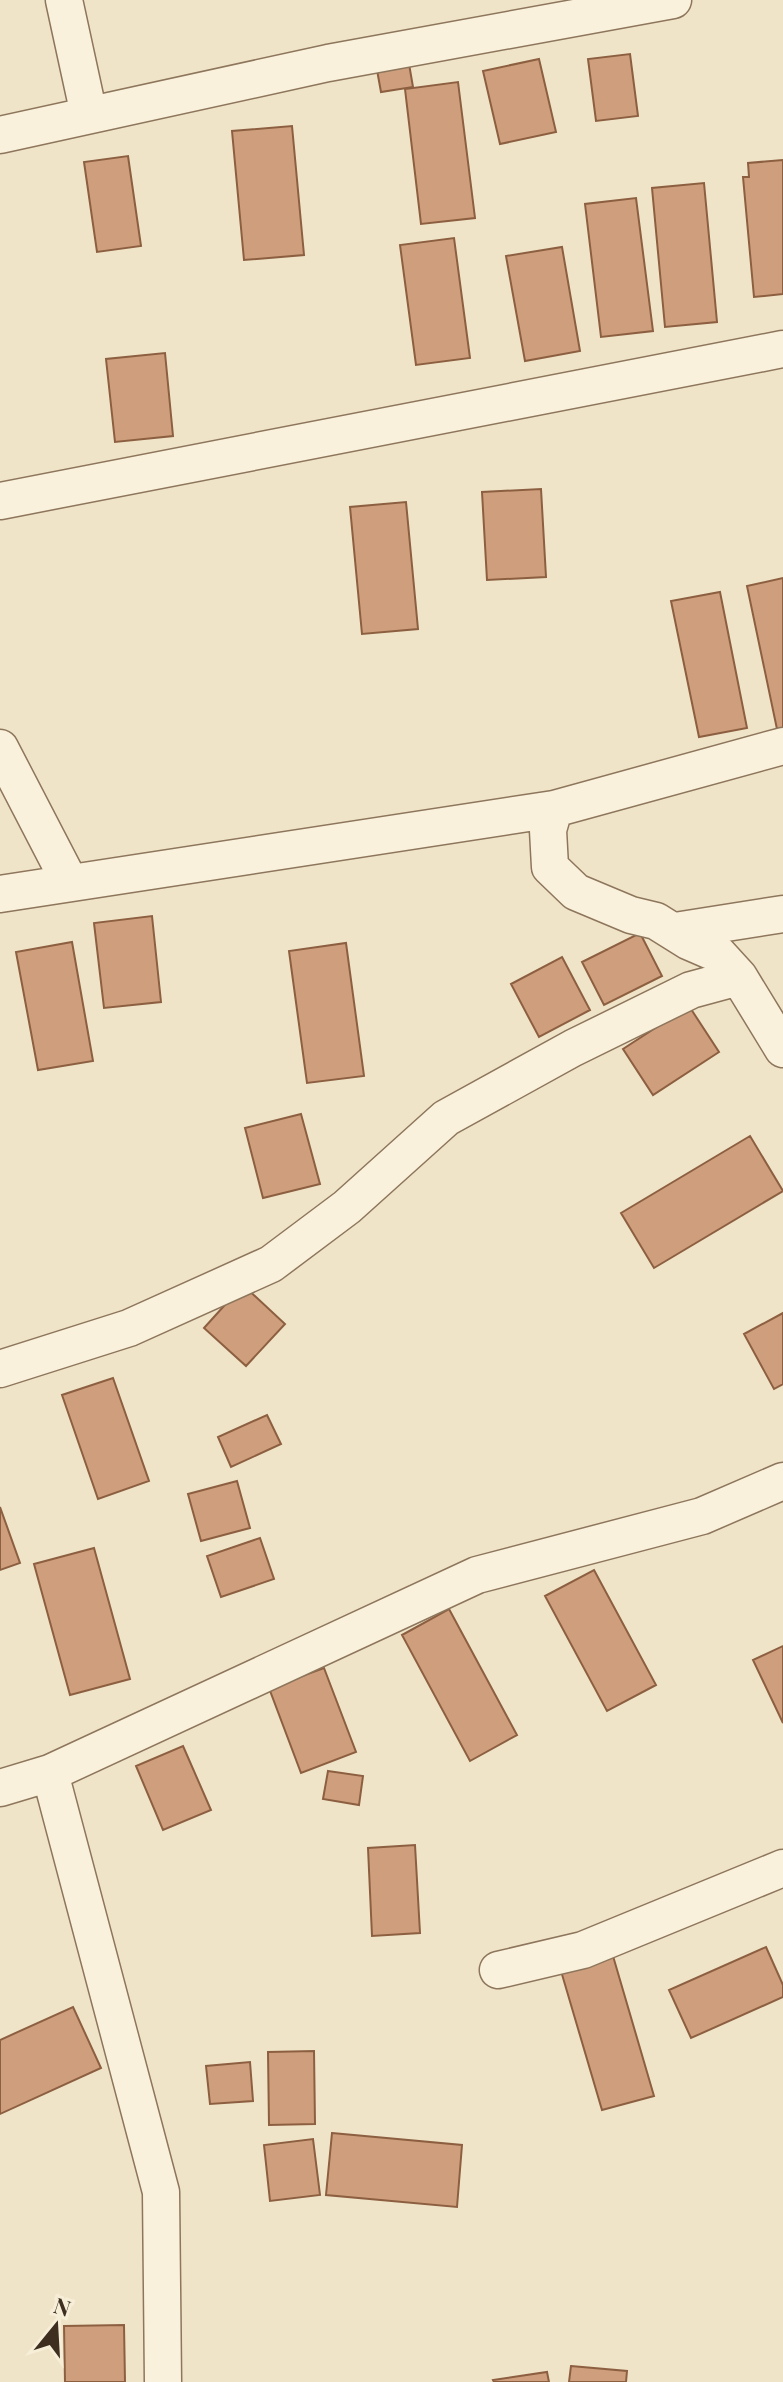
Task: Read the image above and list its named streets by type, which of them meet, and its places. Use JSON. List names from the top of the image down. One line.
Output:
{"north":"top"}
